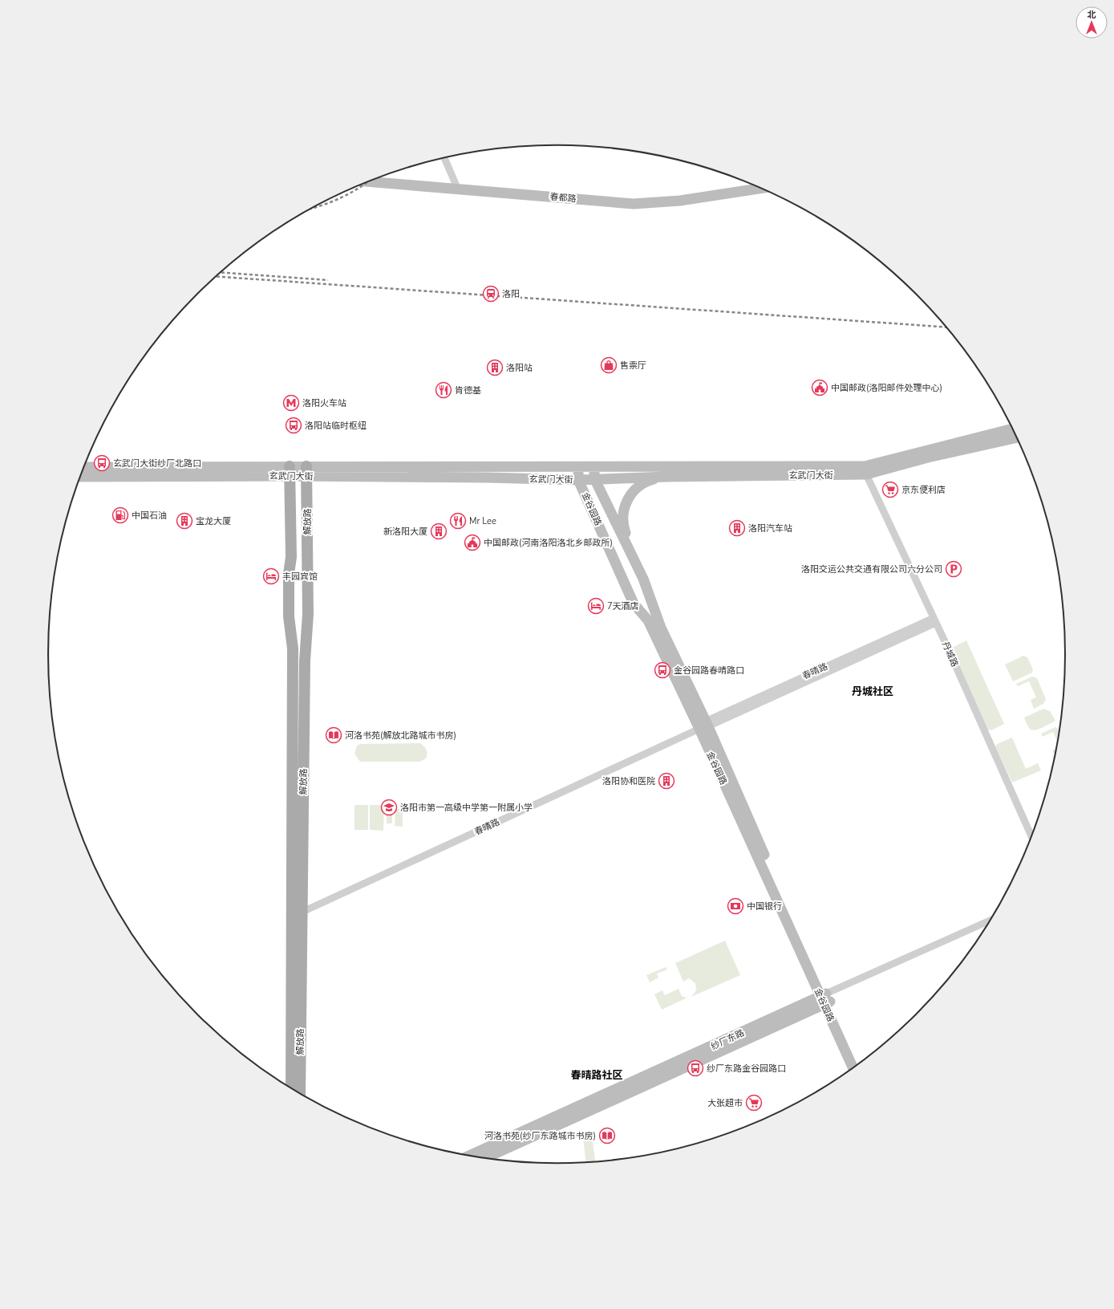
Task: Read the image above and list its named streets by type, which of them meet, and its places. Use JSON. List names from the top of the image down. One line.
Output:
{"streets":{"main road":["春都路","玄武门大街","金谷园路","解放路","纱厂东路"],"street":["丹城路","春晴路"]},"crossings":[["玄武门大街","金谷园路"],["玄武门大街","解放路"],["玄武门大街","丹城路"],["金谷园路","春晴路"],["金谷园路","纱厂东路"],["解放路","春晴路"],["丹城路","春晴路"]],"districts":["丹城社区","春晴路社区"],"places":{"station":["洛阳"],"shop":["售票厅"],"building":["洛阳站","宝龙大厦","洛阳汽车站","新洛阳大厦","洛阳协和医院"],"public building":["中国邮政(洛阳邮件处理中心)","中国邮政(河南洛阳洛北乡邮政所)"],"restaurant":["肯德基","Mr Lee"],"metro station":["洛阳火车站"],"bus stop":["洛阳站临时枢纽","玄武门大街纱厂北路口","金谷园路春晴路口","纱厂东路金谷园路口"],"supermarket":["京东便利店","大张超市"],"fuel station":["中国石油"],"parking":["洛阳交运公共交通有限公司六分公司"],"hotel":["丰园宾馆","7天酒店"],"library":["河洛书苑(解放北路城市书房)","河洛书苑(纱厂东路城市书房)"],"school or university":["洛阳市第一高级中学第一附属小学"],"bank":["中国银行"]},"north":"top"}
